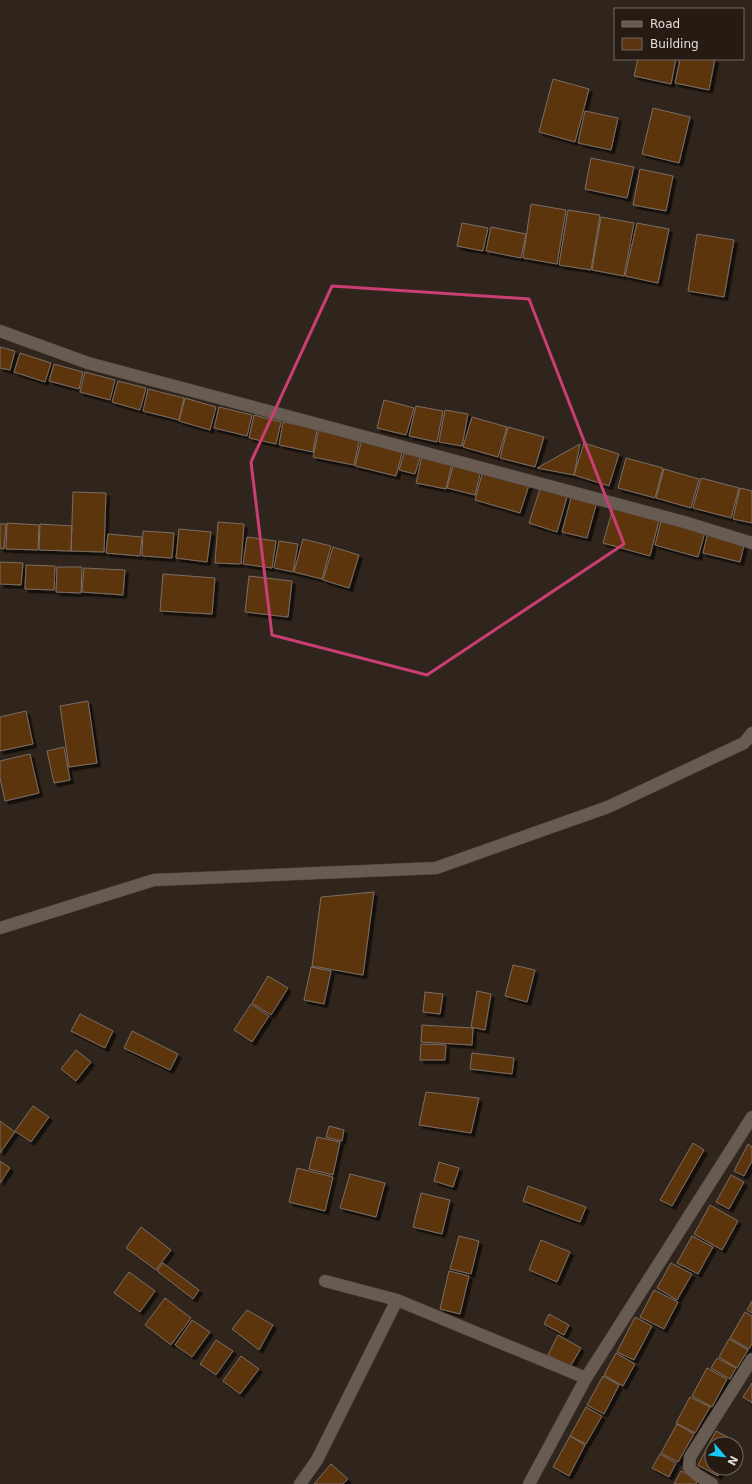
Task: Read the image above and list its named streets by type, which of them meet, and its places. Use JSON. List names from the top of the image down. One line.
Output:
{"legend":["Road","Building"],"north":"bottom right"}
